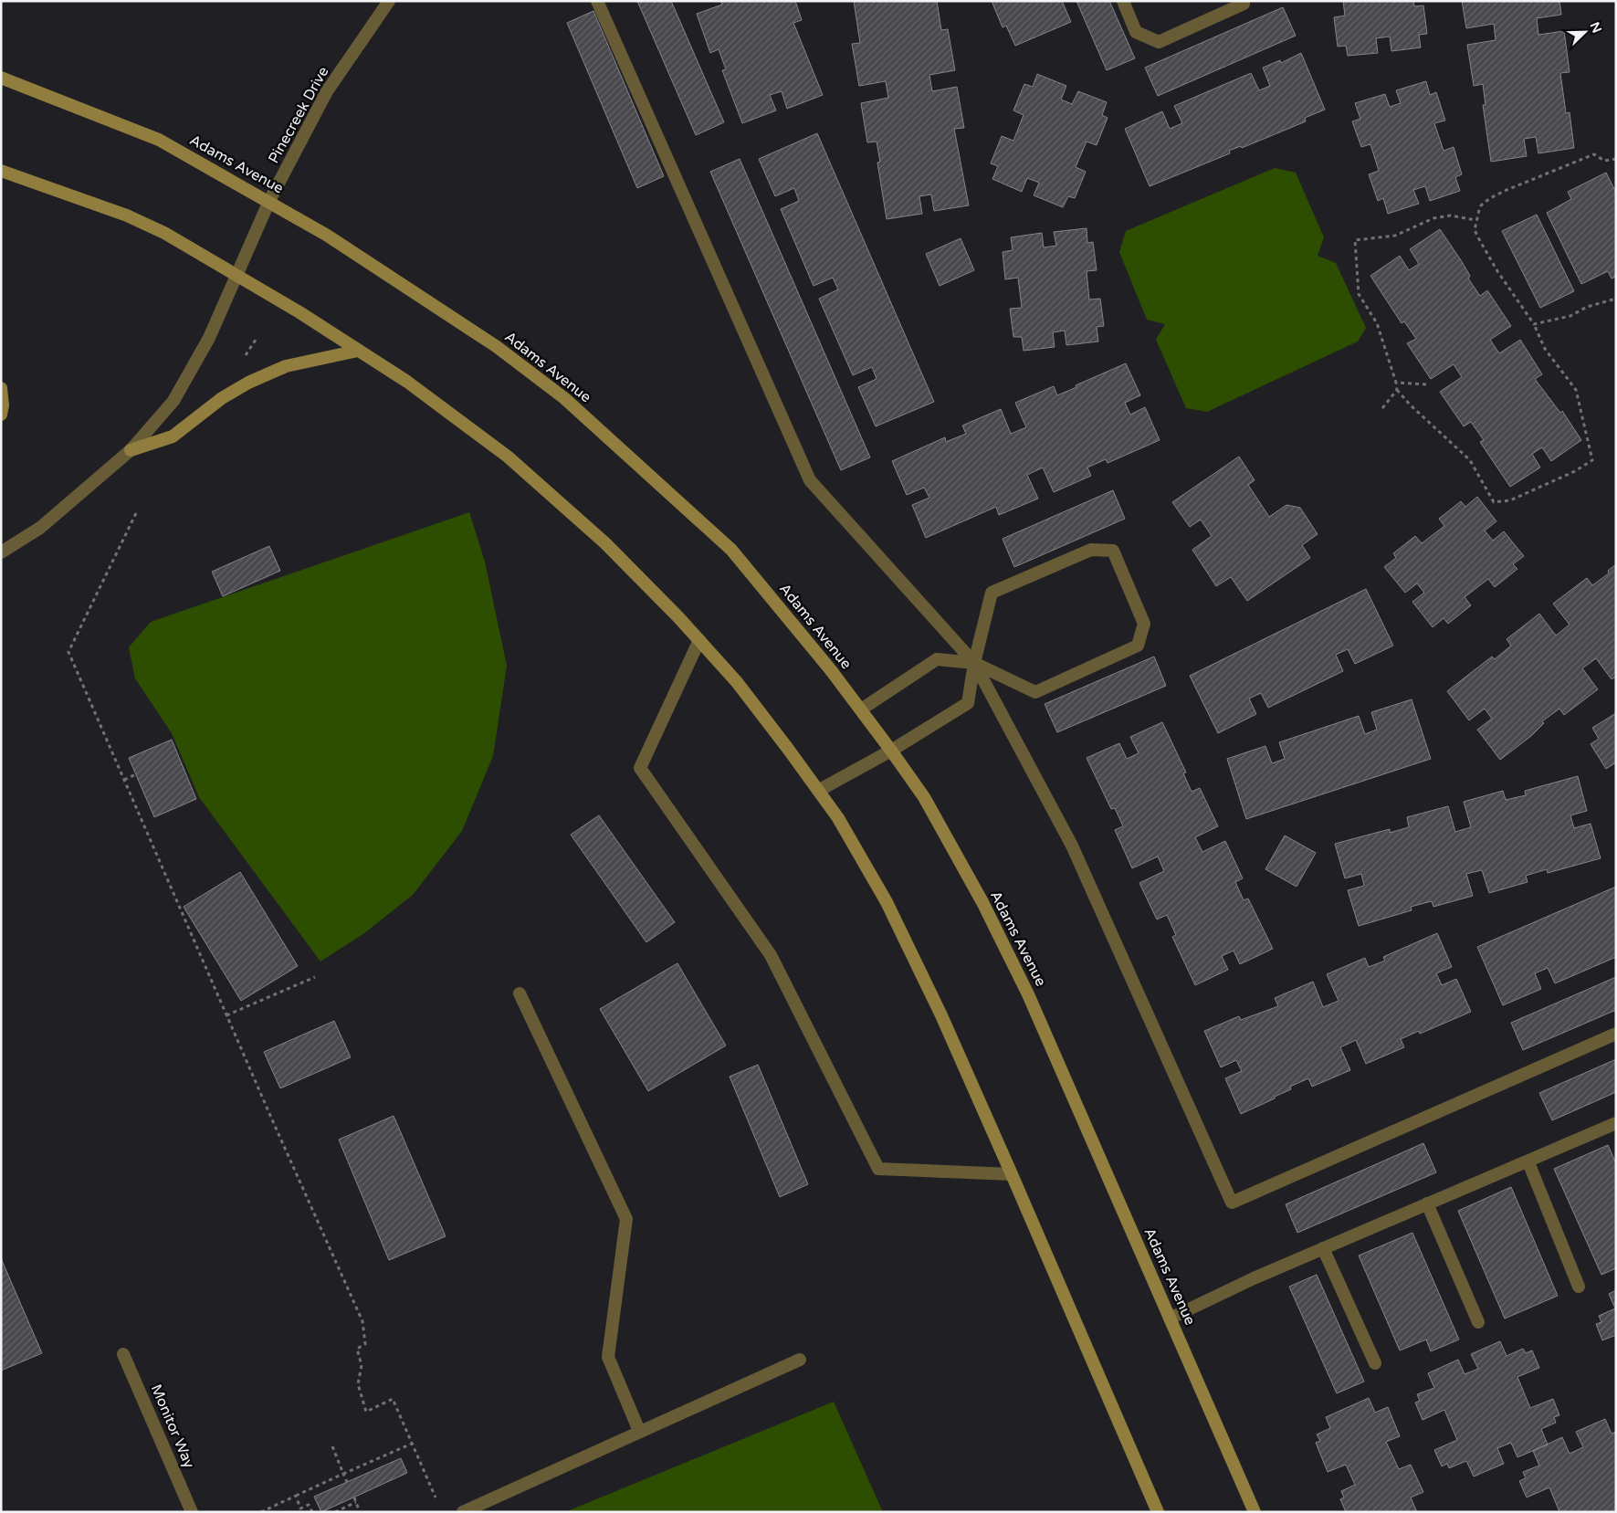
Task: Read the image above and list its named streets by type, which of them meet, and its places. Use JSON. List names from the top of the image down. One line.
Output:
{"streets":{"main road":["Adams Avenue"],"street":["Pinecreek Drive","Monitor Way"]},"crossings":[["Pinecreek Drive","Adams Avenue"]],"north":"top right"}
